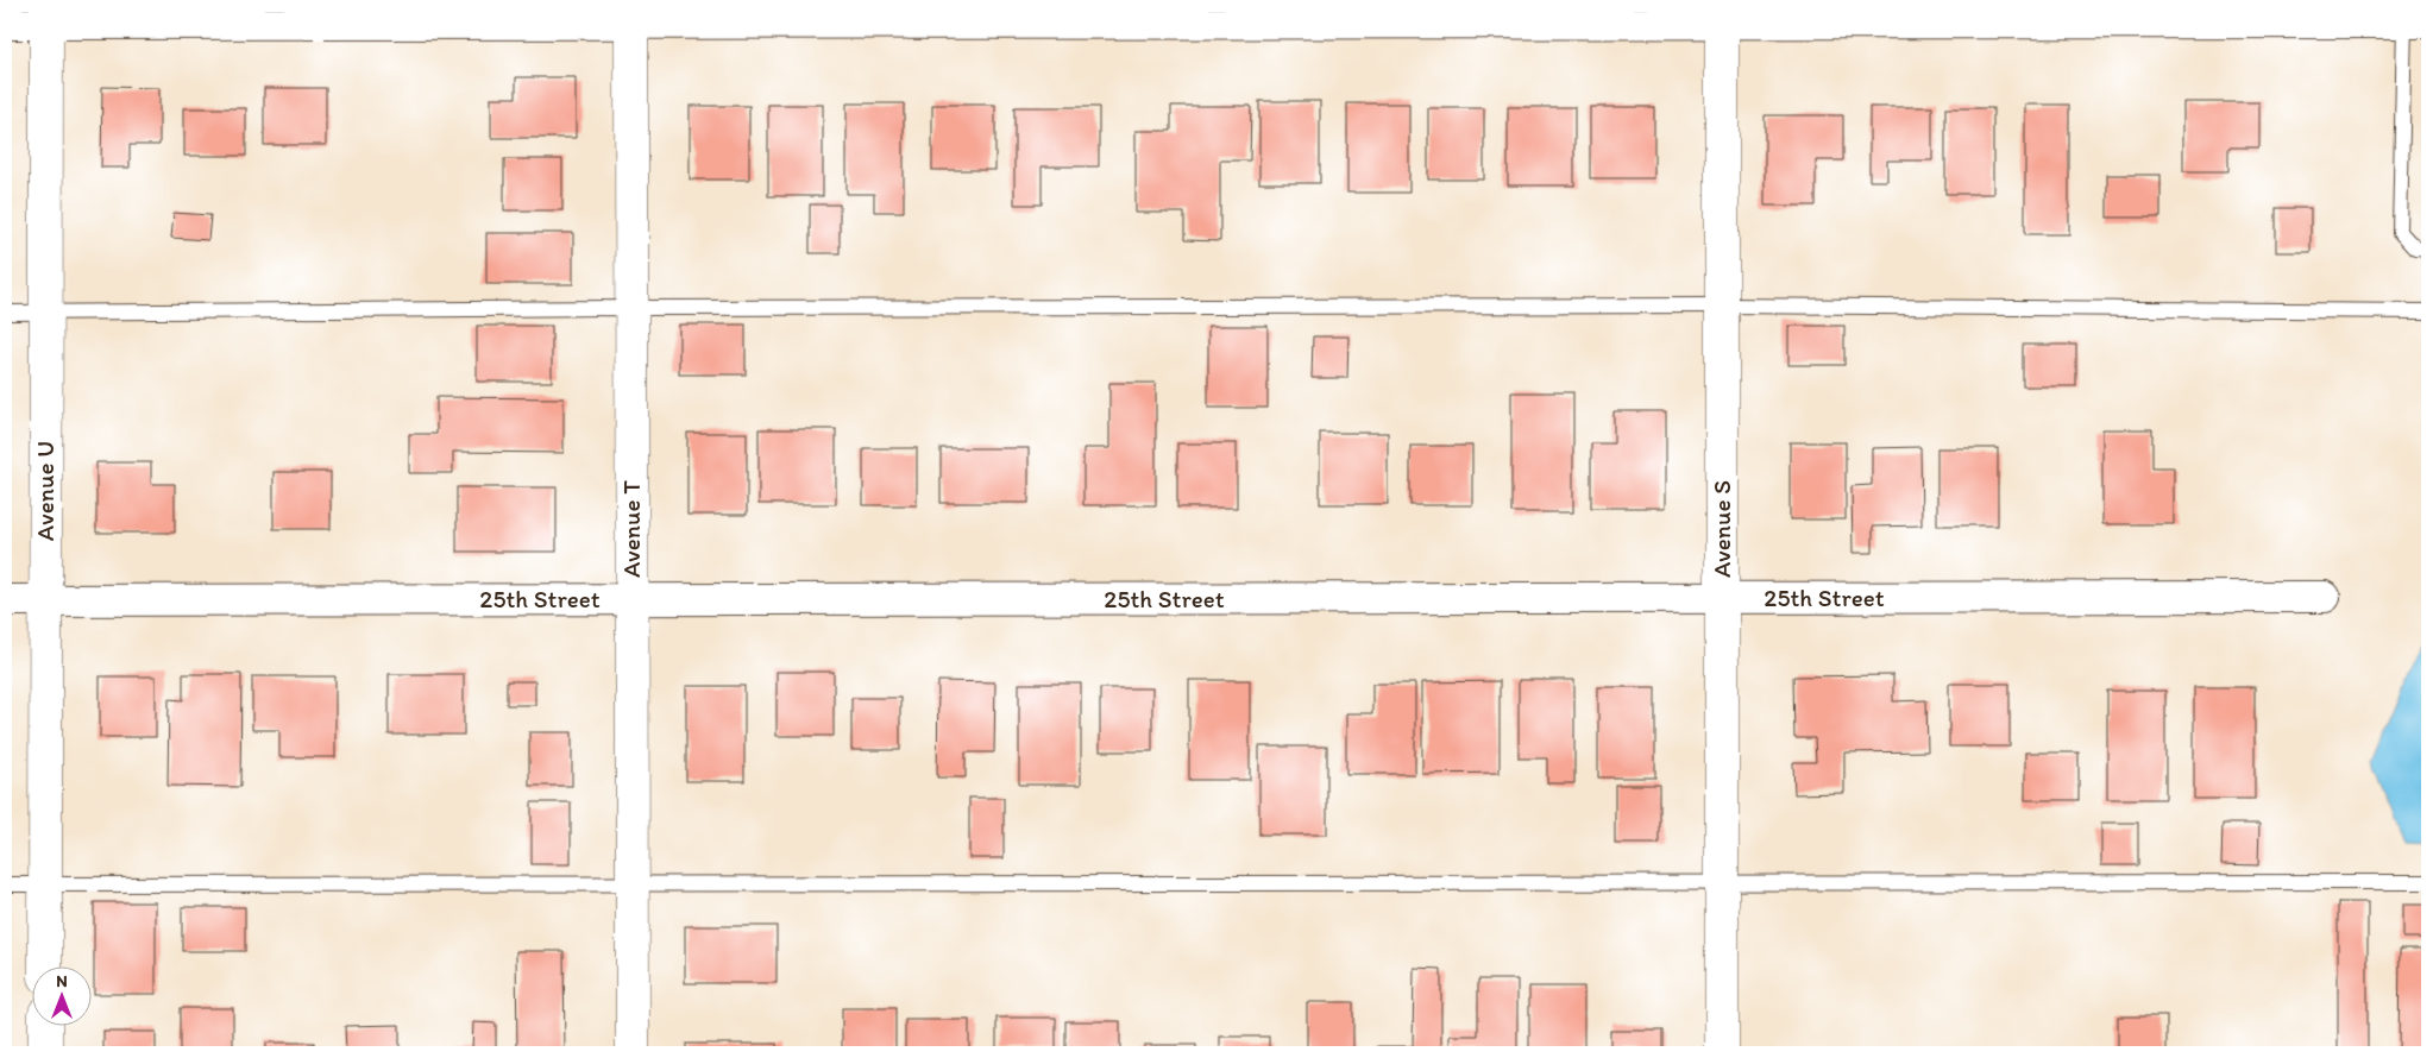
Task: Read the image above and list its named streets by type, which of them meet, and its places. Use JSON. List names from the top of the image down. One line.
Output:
{"streets":{"street":["Avenue U","Avenue T","Avenue S","25th Street"]},"crossings":[["Avenue U","25th Street"],["Avenue T","25th Street"],["Avenue S","25th Street"]],"north":"top"}
